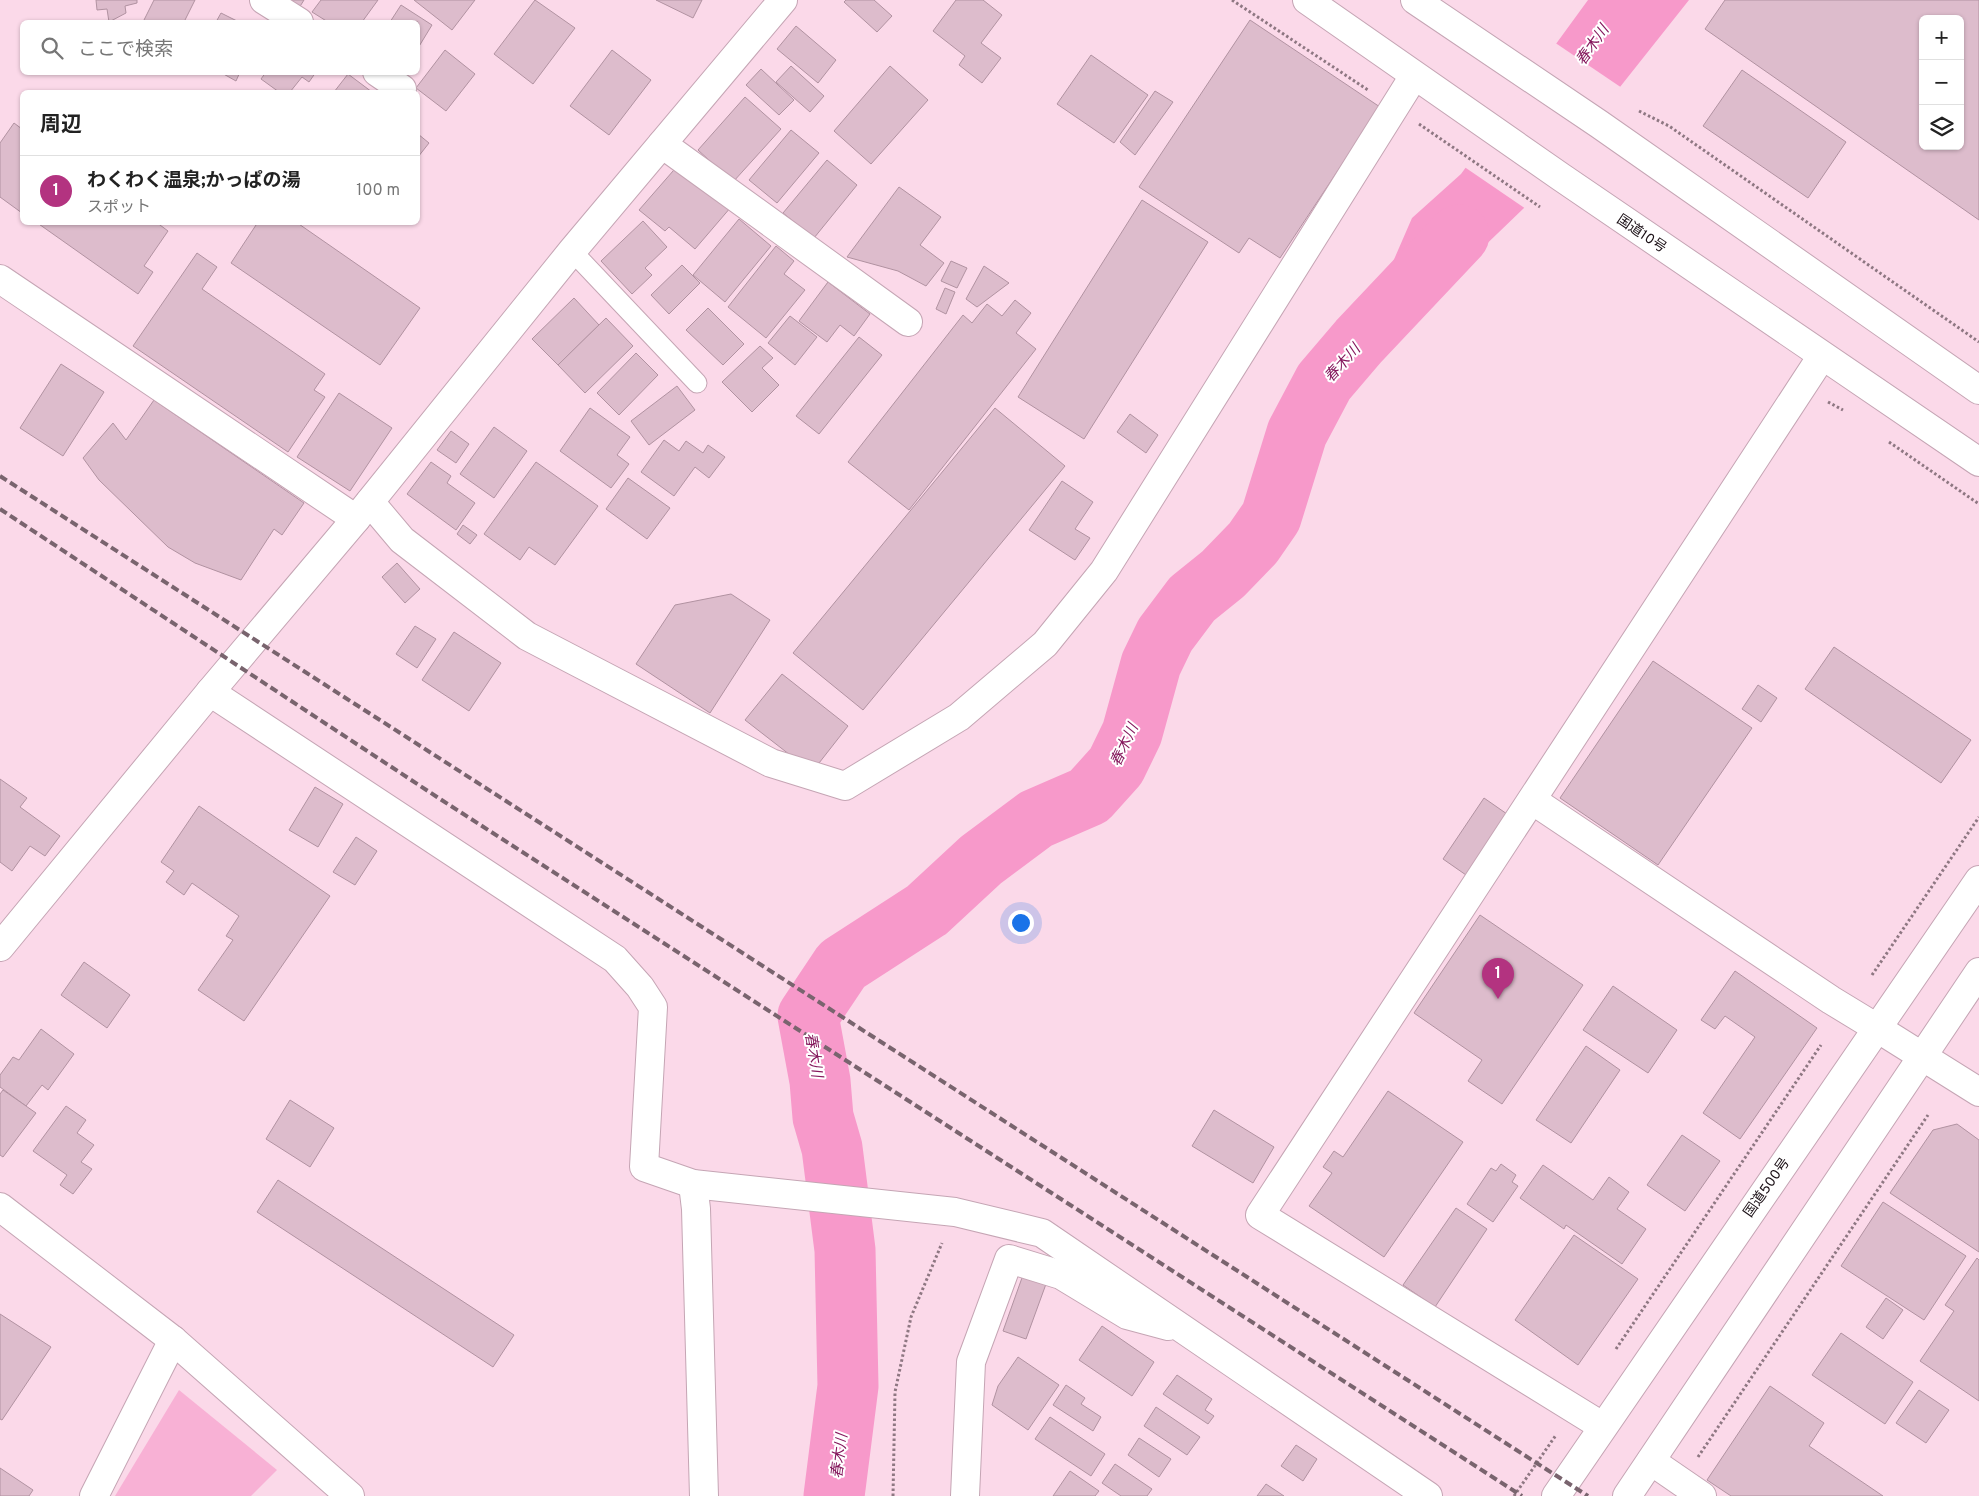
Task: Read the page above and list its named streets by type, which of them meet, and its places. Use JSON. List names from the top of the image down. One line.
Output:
{"streets":{"main road":["国道10号","国道500号"]},"water":["春木川"],"page":{"map_buttons":["+","−"],"search":"ここで検索","heading":"周辺","list":[{"mark":"1","name":"わくわく温泉;かっぱの湯","note":"スポット","value":"100 m"}],"pins":"1"}}
